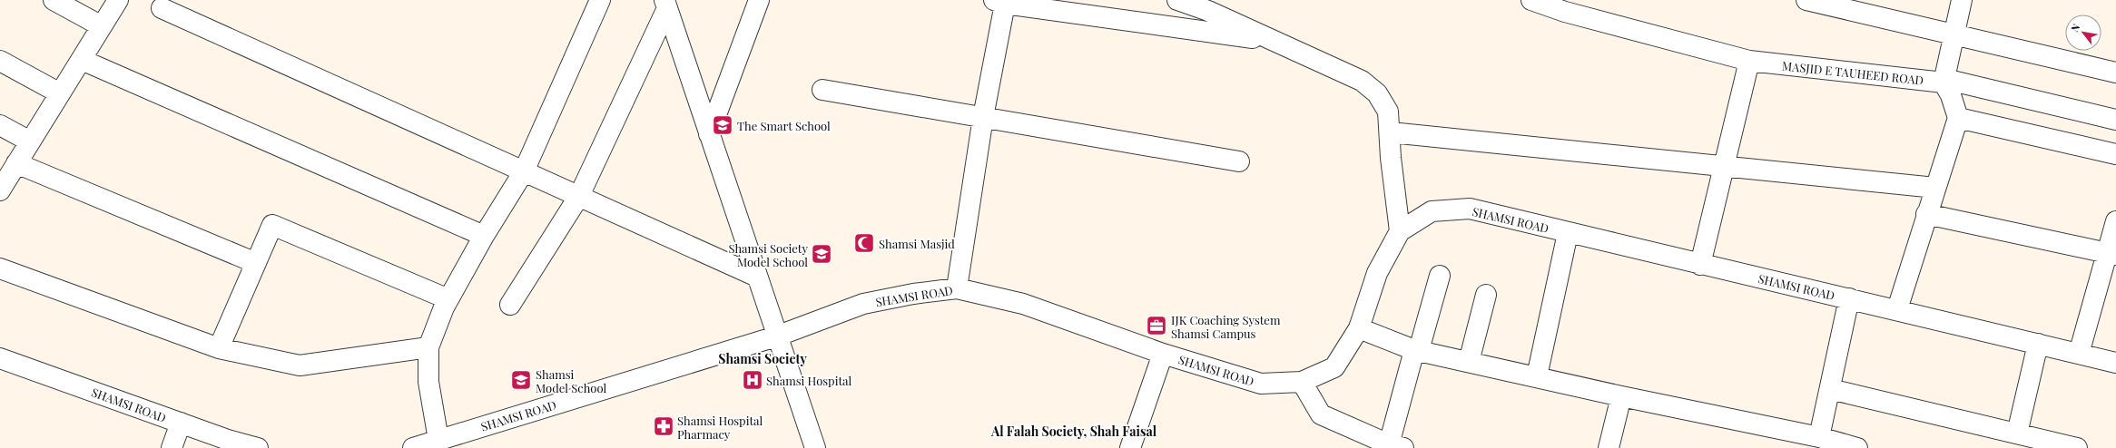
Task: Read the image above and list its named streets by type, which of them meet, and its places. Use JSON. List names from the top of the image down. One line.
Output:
{"streets":{"street":["MASJID E TAUHEED ROAD","SHAMSI ROAD"]},"districts":["Shamsi Society","Al Falah Society, Shah Faisal"],"places":{"school or university":["The Smart School","Shamsi Society Model School","Shamsi Model School"],"mosque":["Shamsi Masjid"],"office":["IJK Coaching System Shamsi Campus"],"hospital":["Shamsi Hospital"],"pharmacy":["Shamsi Hospital Pharmacy"]},"north":"top left"}
